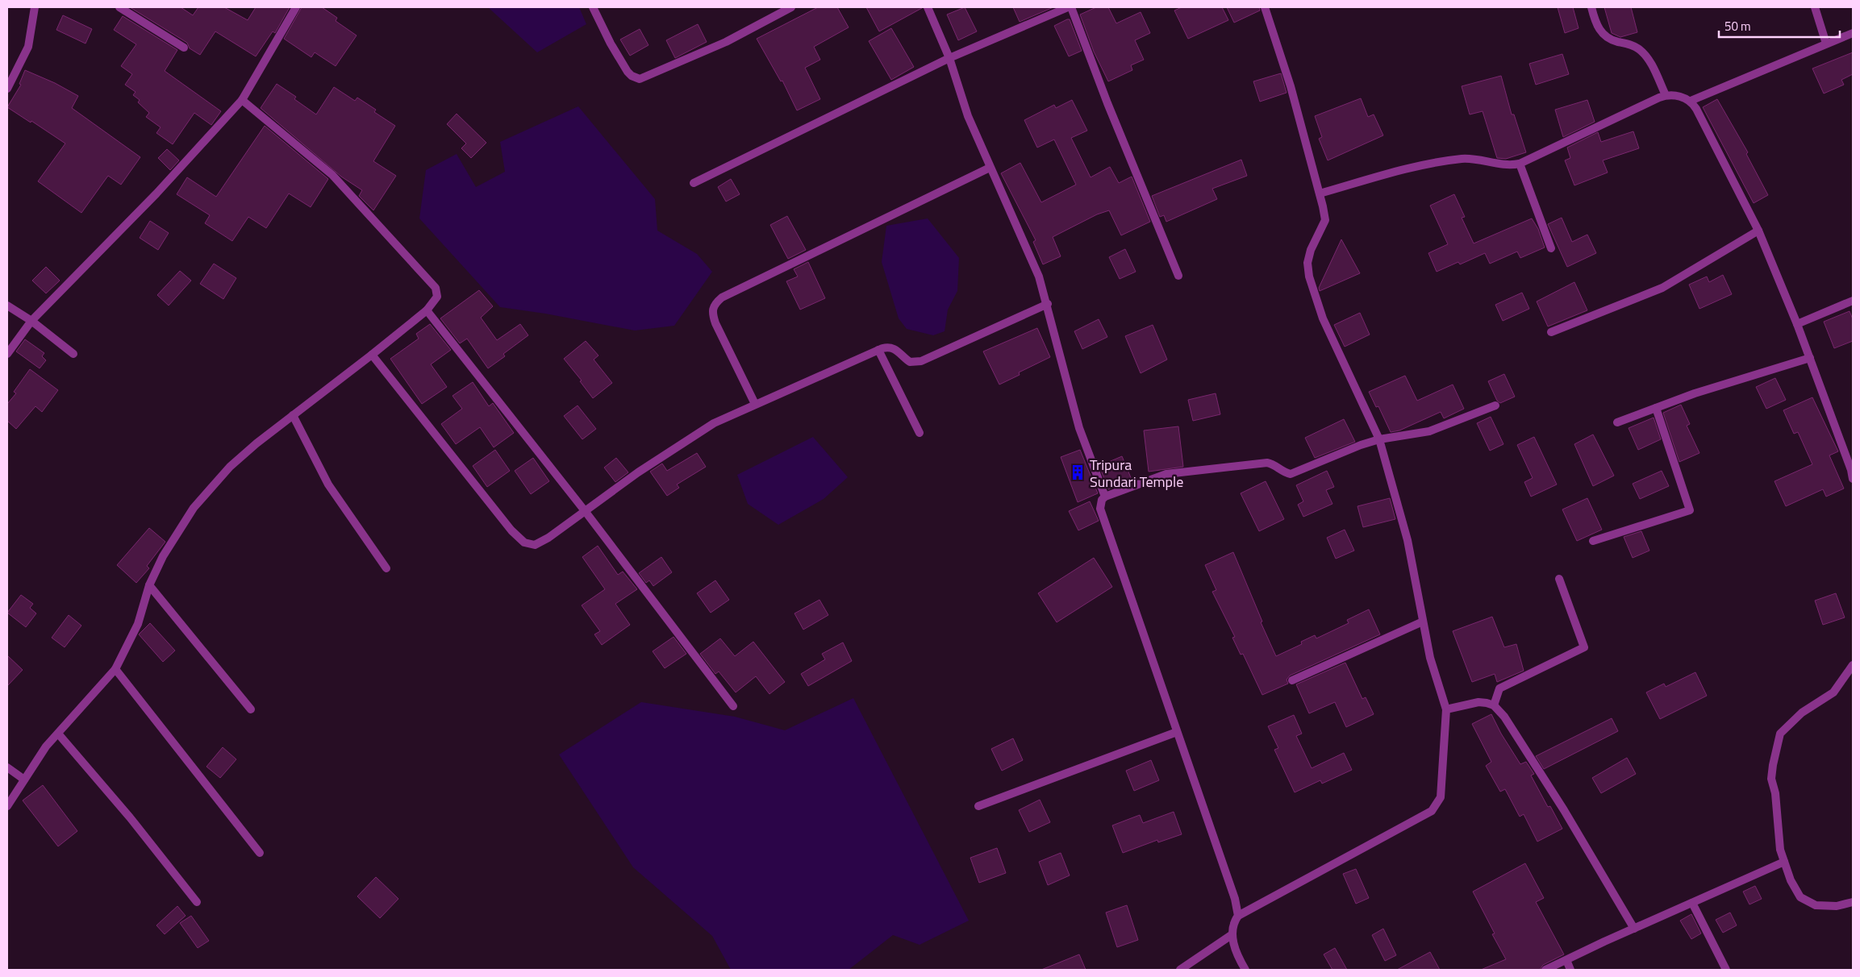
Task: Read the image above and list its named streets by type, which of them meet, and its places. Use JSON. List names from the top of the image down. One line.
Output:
{"places":{"building":["Tripura Sundari Temple"]},"scale_bar":"50 m"}
